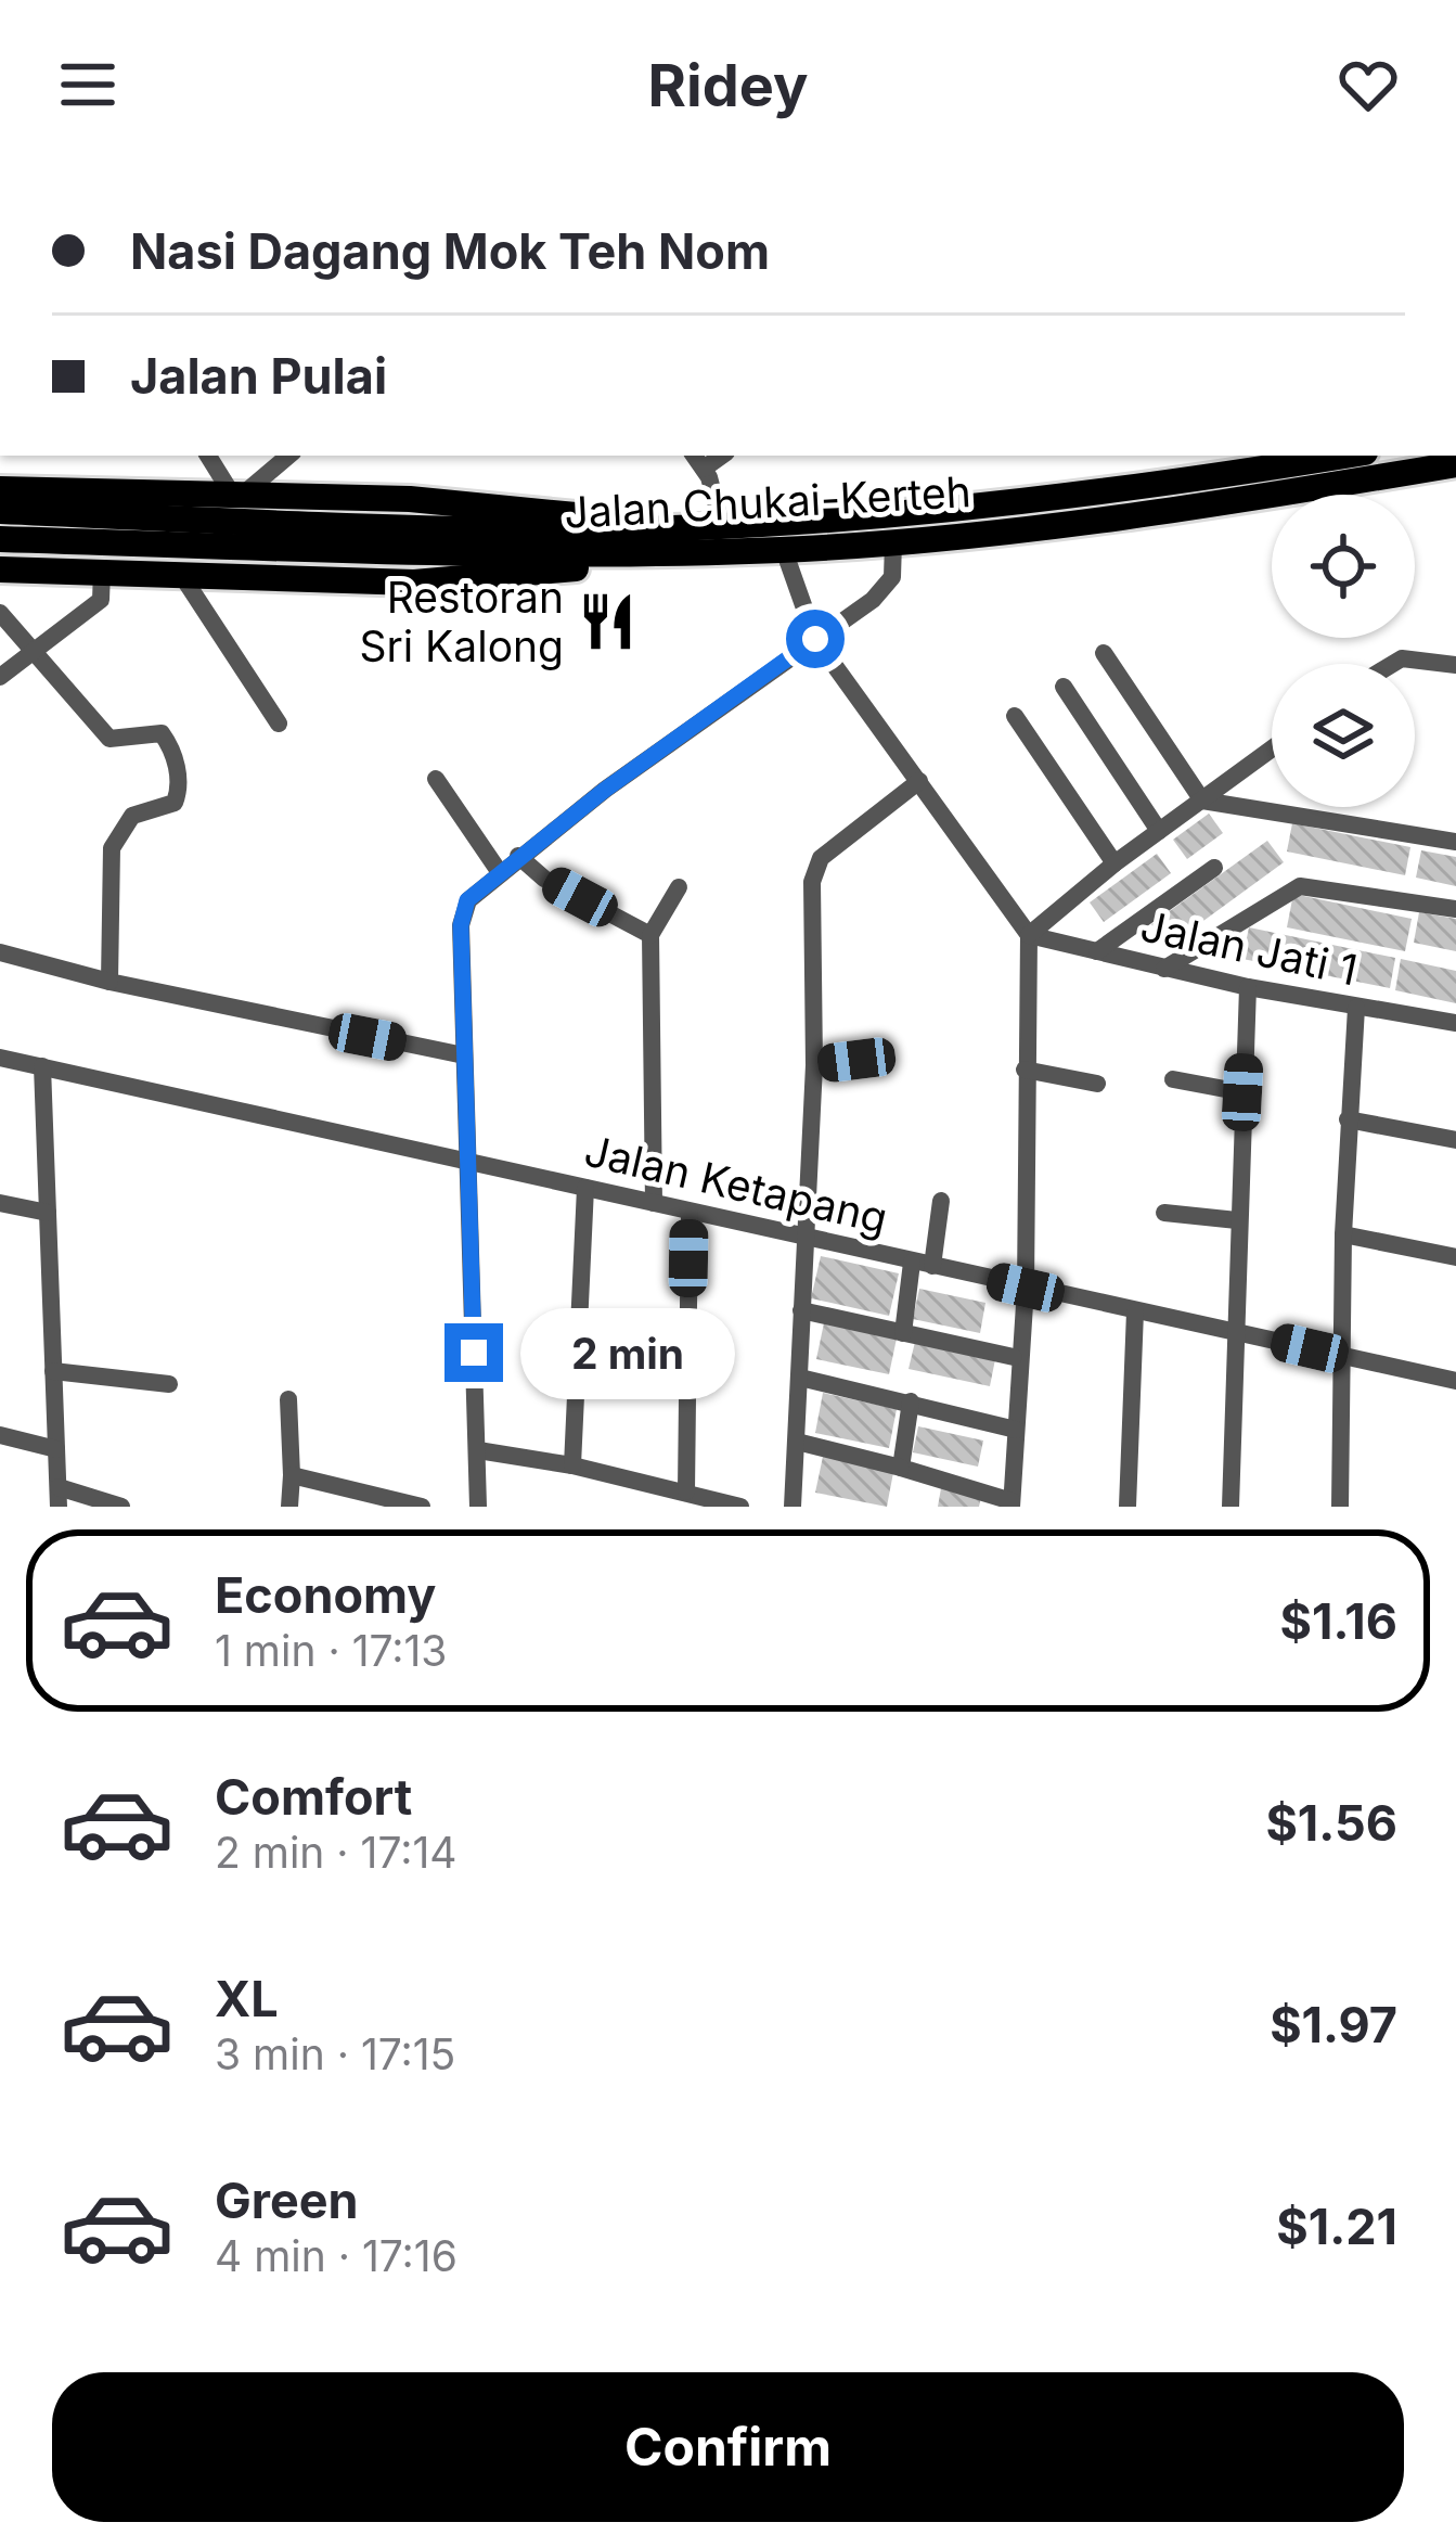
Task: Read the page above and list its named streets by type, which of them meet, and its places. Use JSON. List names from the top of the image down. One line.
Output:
{"streets":{"highway":["Jalan Chukai-Kerteh"],"street":["Jalan Jati 1","Jalan Ketapang"]},"places":{"restaurant":["Restoran Sri Kalong"]},"page":{"header":"Ridey","banner":["Nasi Dagang Mok Teh Nom","Jalan Pulai"],"bubble":"2 min","list":[{"name":"Economy","note":"1 min · 17:13","value":"$1.16"},{"name":"Comfort","note":"2 min · 17:14","value":"$1.56"},{"name":"XL","note":"3 min · 17:15","value":"$1.97"},{"name":"Green","note":"4 min · 17:16","value":"$1.21"}],"buttons":"Confirm"}}
